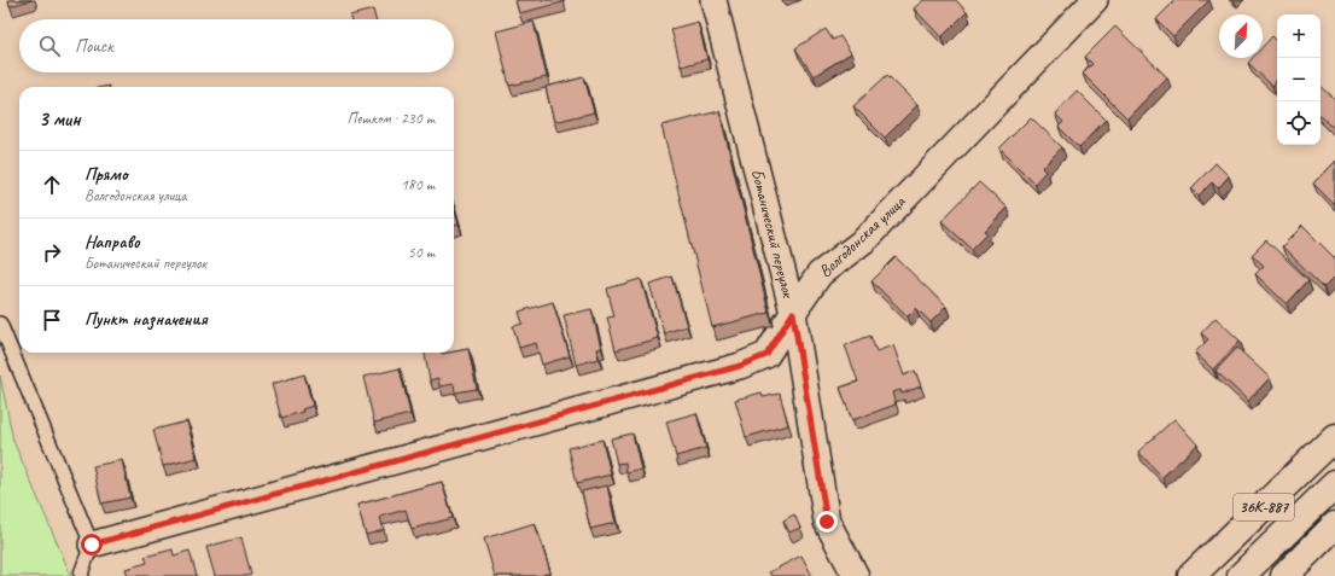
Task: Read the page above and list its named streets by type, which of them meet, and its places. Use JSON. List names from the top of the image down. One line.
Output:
{"streets":{"main road":["36К-887"],"street":["Ботанический переулок","Волгодонская улица"]},"crossings":[["Ботанический переулок","Волгодонская улица"]],"north":"top right","page":{"map_buttons":["+","−"],"search":"Поиск","heading":["3 мин","Пешком · 230 m"],"list":[["Прямо","Волгодонская улица","180 m"],["Направо","Ботанический переулок","50 m"],"Пункт назначения"]}}
